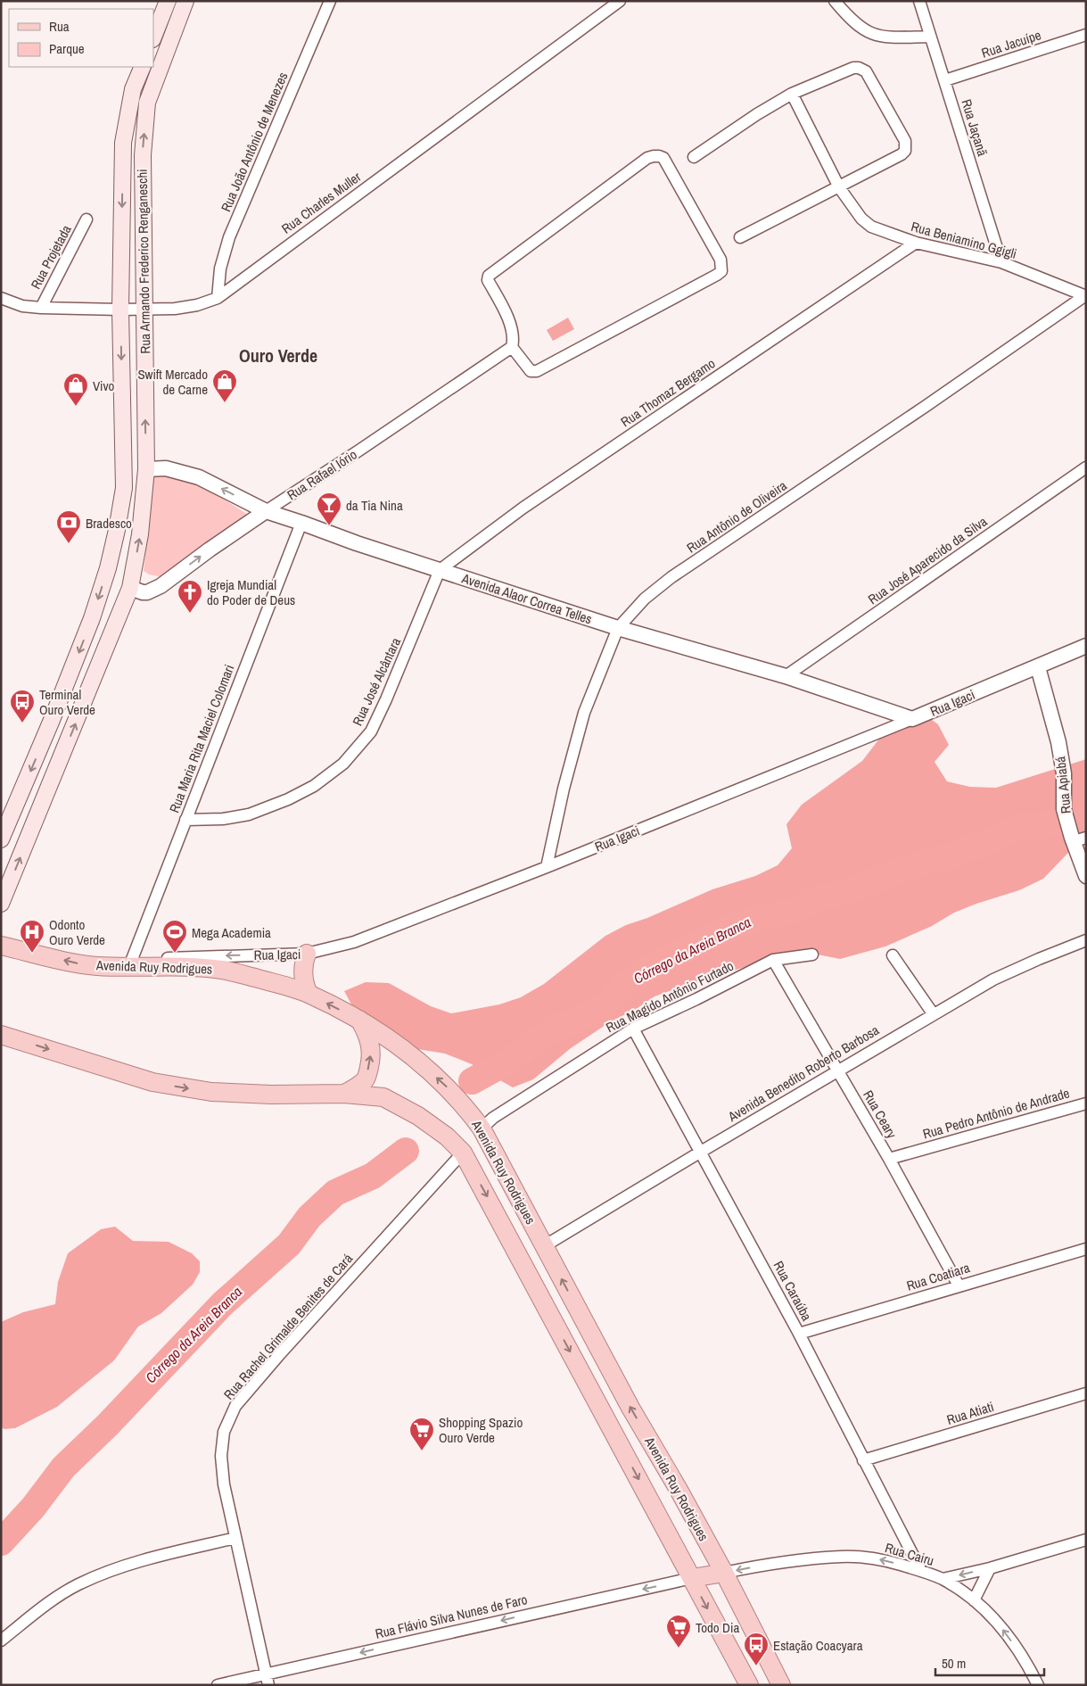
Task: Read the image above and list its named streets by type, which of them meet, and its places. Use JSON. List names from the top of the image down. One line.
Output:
{"streets":{"main road":["Rua Armando Frederico Renganeschi","Avenida Ruy Rodrigues"],"street":["Rua Jacuípe","Rua Jaçanã","Rua João Antônio de Menezes","Rua Charles Muller","Rua Beniamino Ggigli","Rua Projetada","Rua Thomaz Bergamo","Rua Rafael Iório","Rua Antônio de Oliveira","Rua José Aparecido da Silva","Avenida Alaor Correa Telles","Rua José Alcântara","Rua Igaci","Rua Maria Rita Maciel Colomari","Rua Apiabá","Rua Magido Antônio Furtado","Avenida Benedito Roberto Barbosa","Rua Pedro Antônio de Andrade","Rua Ceary","Rua Coatiara","Rua Caraúba","Rua Rachel Grimalde Benites de Cará","Rua Atiati","Rua Cairu","Rua Flávio Silva Nunes de Faro"]},"crossings":[["Rua Jacuípe","Rua Jaçanã"],["Rua Jaçanã","Rua Beniamino Ggigli"],["Rua João Antônio de Menezes","Rua Charles Muller"],["Rua Charles Muller","Rua Projetada"],["Rua Charles Muller","Rua Armando Frederico Renganeschi"],["Rua Beniamino Ggigli","Rua Thomaz Bergamo"],["Rua Beniamino Ggigli","Rua Antônio de Oliveira"],["Rua Armando Frederico Renganeschi","Rua Rafael Iório"],["Rua Armando Frederico Renganeschi","Avenida Alaor Correa Telles"],["Rua Thomaz Bergamo","Avenida Alaor Correa Telles"],["Rua Thomaz Bergamo","Rua José Alcântara"],["Rua Rafael Iório","Avenida Alaor Correa Telles"],["Rua Antônio de Oliveira","Avenida Alaor Correa Telles"],["Rua Antônio de Oliveira","Rua Igaci"],["Rua José Aparecido da Silva","Avenida Alaor Correa Telles"],["Avenida Alaor Correa Telles","Rua José Alcântara"],["Avenida Alaor Correa Telles","Rua Igaci"],["Avenida Alaor Correa Telles","Rua Maria Rita Maciel Colomari"],["Rua José Alcântara","Rua Maria Rita Maciel Colomari"],["Rua Igaci","Rua Maria Rita Maciel Colomari"],["Rua Igaci","Rua Apiabá"],["Rua Igaci","Avenida Ruy Rodrigues"],["Rua Maria Rita Maciel Colomari","Avenida Ruy Rodrigues"],["Avenida Ruy Rodrigues","Rua Magido Antônio Furtado"],["Avenida Ruy Rodrigues","Avenida Benedito Roberto Barbosa"],["Avenida Ruy Rodrigues","Rua Rachel Grimalde Benites de Cará"],["Avenida Ruy Rodrigues","Rua Cairu"],["Avenida Ruy Rodrigues","Rua Flávio Silva Nunes de Faro"],["Rua Magido Antônio Furtado","Rua Ceary"],["Rua Magido Antônio Furtado","Rua Caraúba"],["Avenida Benedito Roberto Barbosa","Rua Ceary"],["Avenida Benedito Roberto Barbosa","Rua Caraúba"],["Rua Pedro Antônio de Andrade","Rua Ceary"],["Rua Ceary","Rua Coatiara"],["Rua Coatiara","Rua Caraúba"],["Rua Caraúba","Rua Atiati"],["Rua Caraúba","Rua Cairu"],["Rua Rachel Grimalde Benites de Cará","Rua Flávio Silva Nunes de Faro"]],"one_way":["Rua Cairu","Rua Flávio Silva Nunes de Faro"],"districts":["Ouro Verde"],"water":["Córrego da Areia Branca"],"places":{"shop":["Swift Mercado de Carne","Vivo"],"bar":["da Tia Nina"],"bank":["Bradesco"],"church":["Igreja Mundial do Poder de Deus"],"bus stop":["Terminal Ouro Verde","Estação Coacyara"],"hospital":["Odonto Ouro Verde"],"sports":["Mega Academia"],"supermarket":["Shopping Spazio Ouro Verde","Todo Dia"]},"legend":["Rua","Parque"],"scale_bar":"50 m"}
